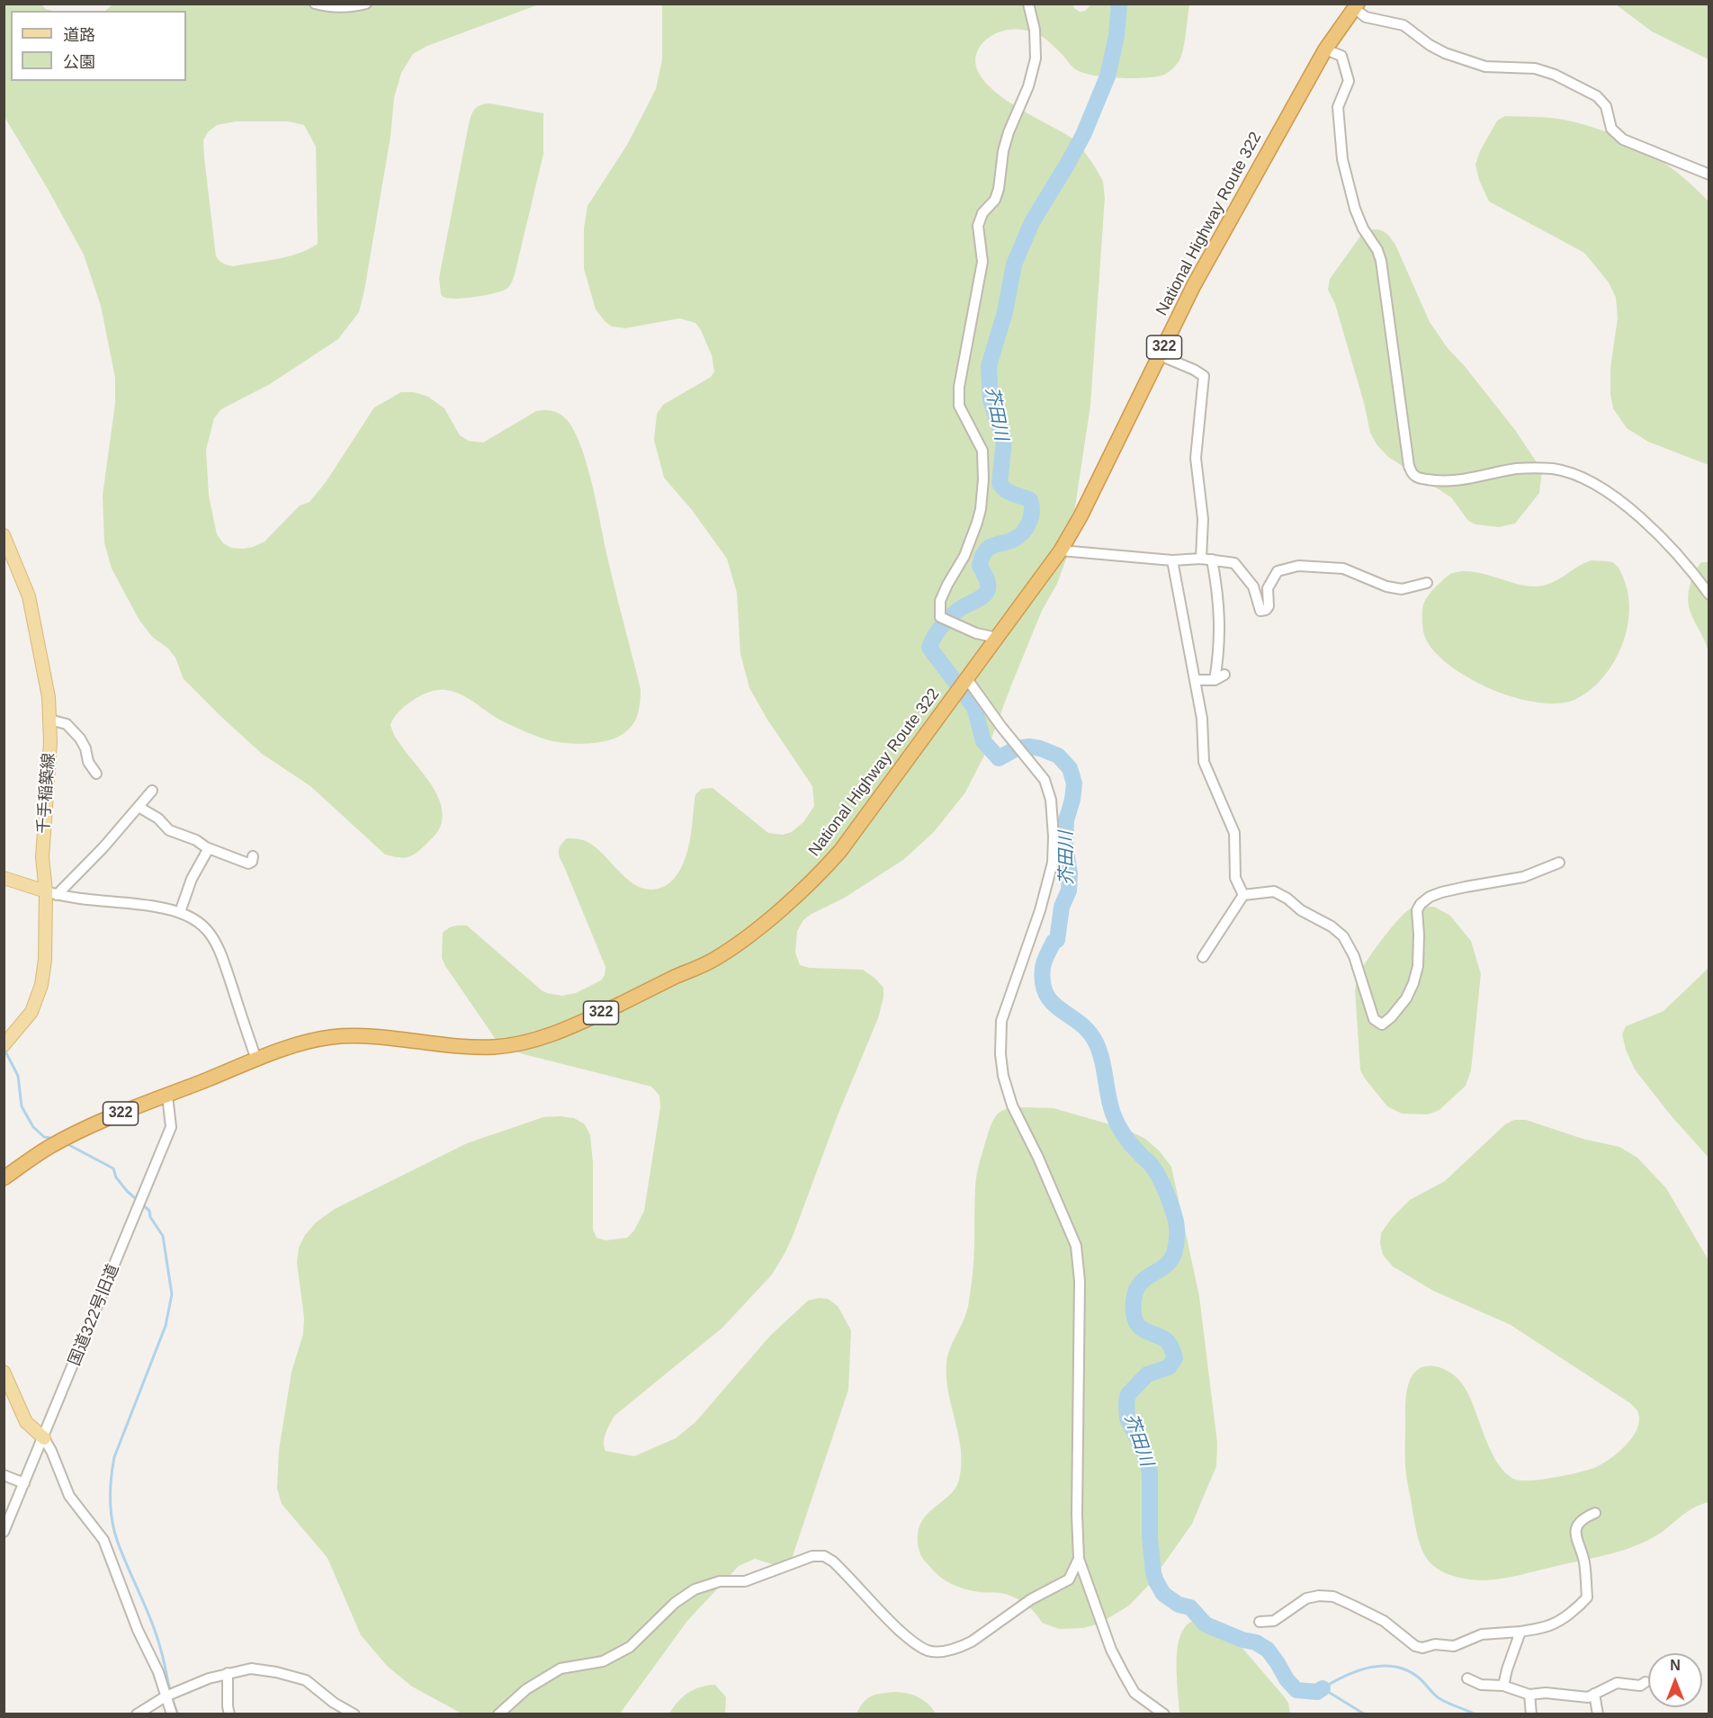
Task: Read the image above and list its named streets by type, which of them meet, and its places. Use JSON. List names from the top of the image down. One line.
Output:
{"streets":{"highway":["National Highway Route 322","322"],"main road":["千手稲築線"],"street":["国道322号旧道"]},"crossings":[["National Highway Route 322","国道322号旧道"]],"water":["芥田川"],"legend":["道路","公園"],"north":"top"}
